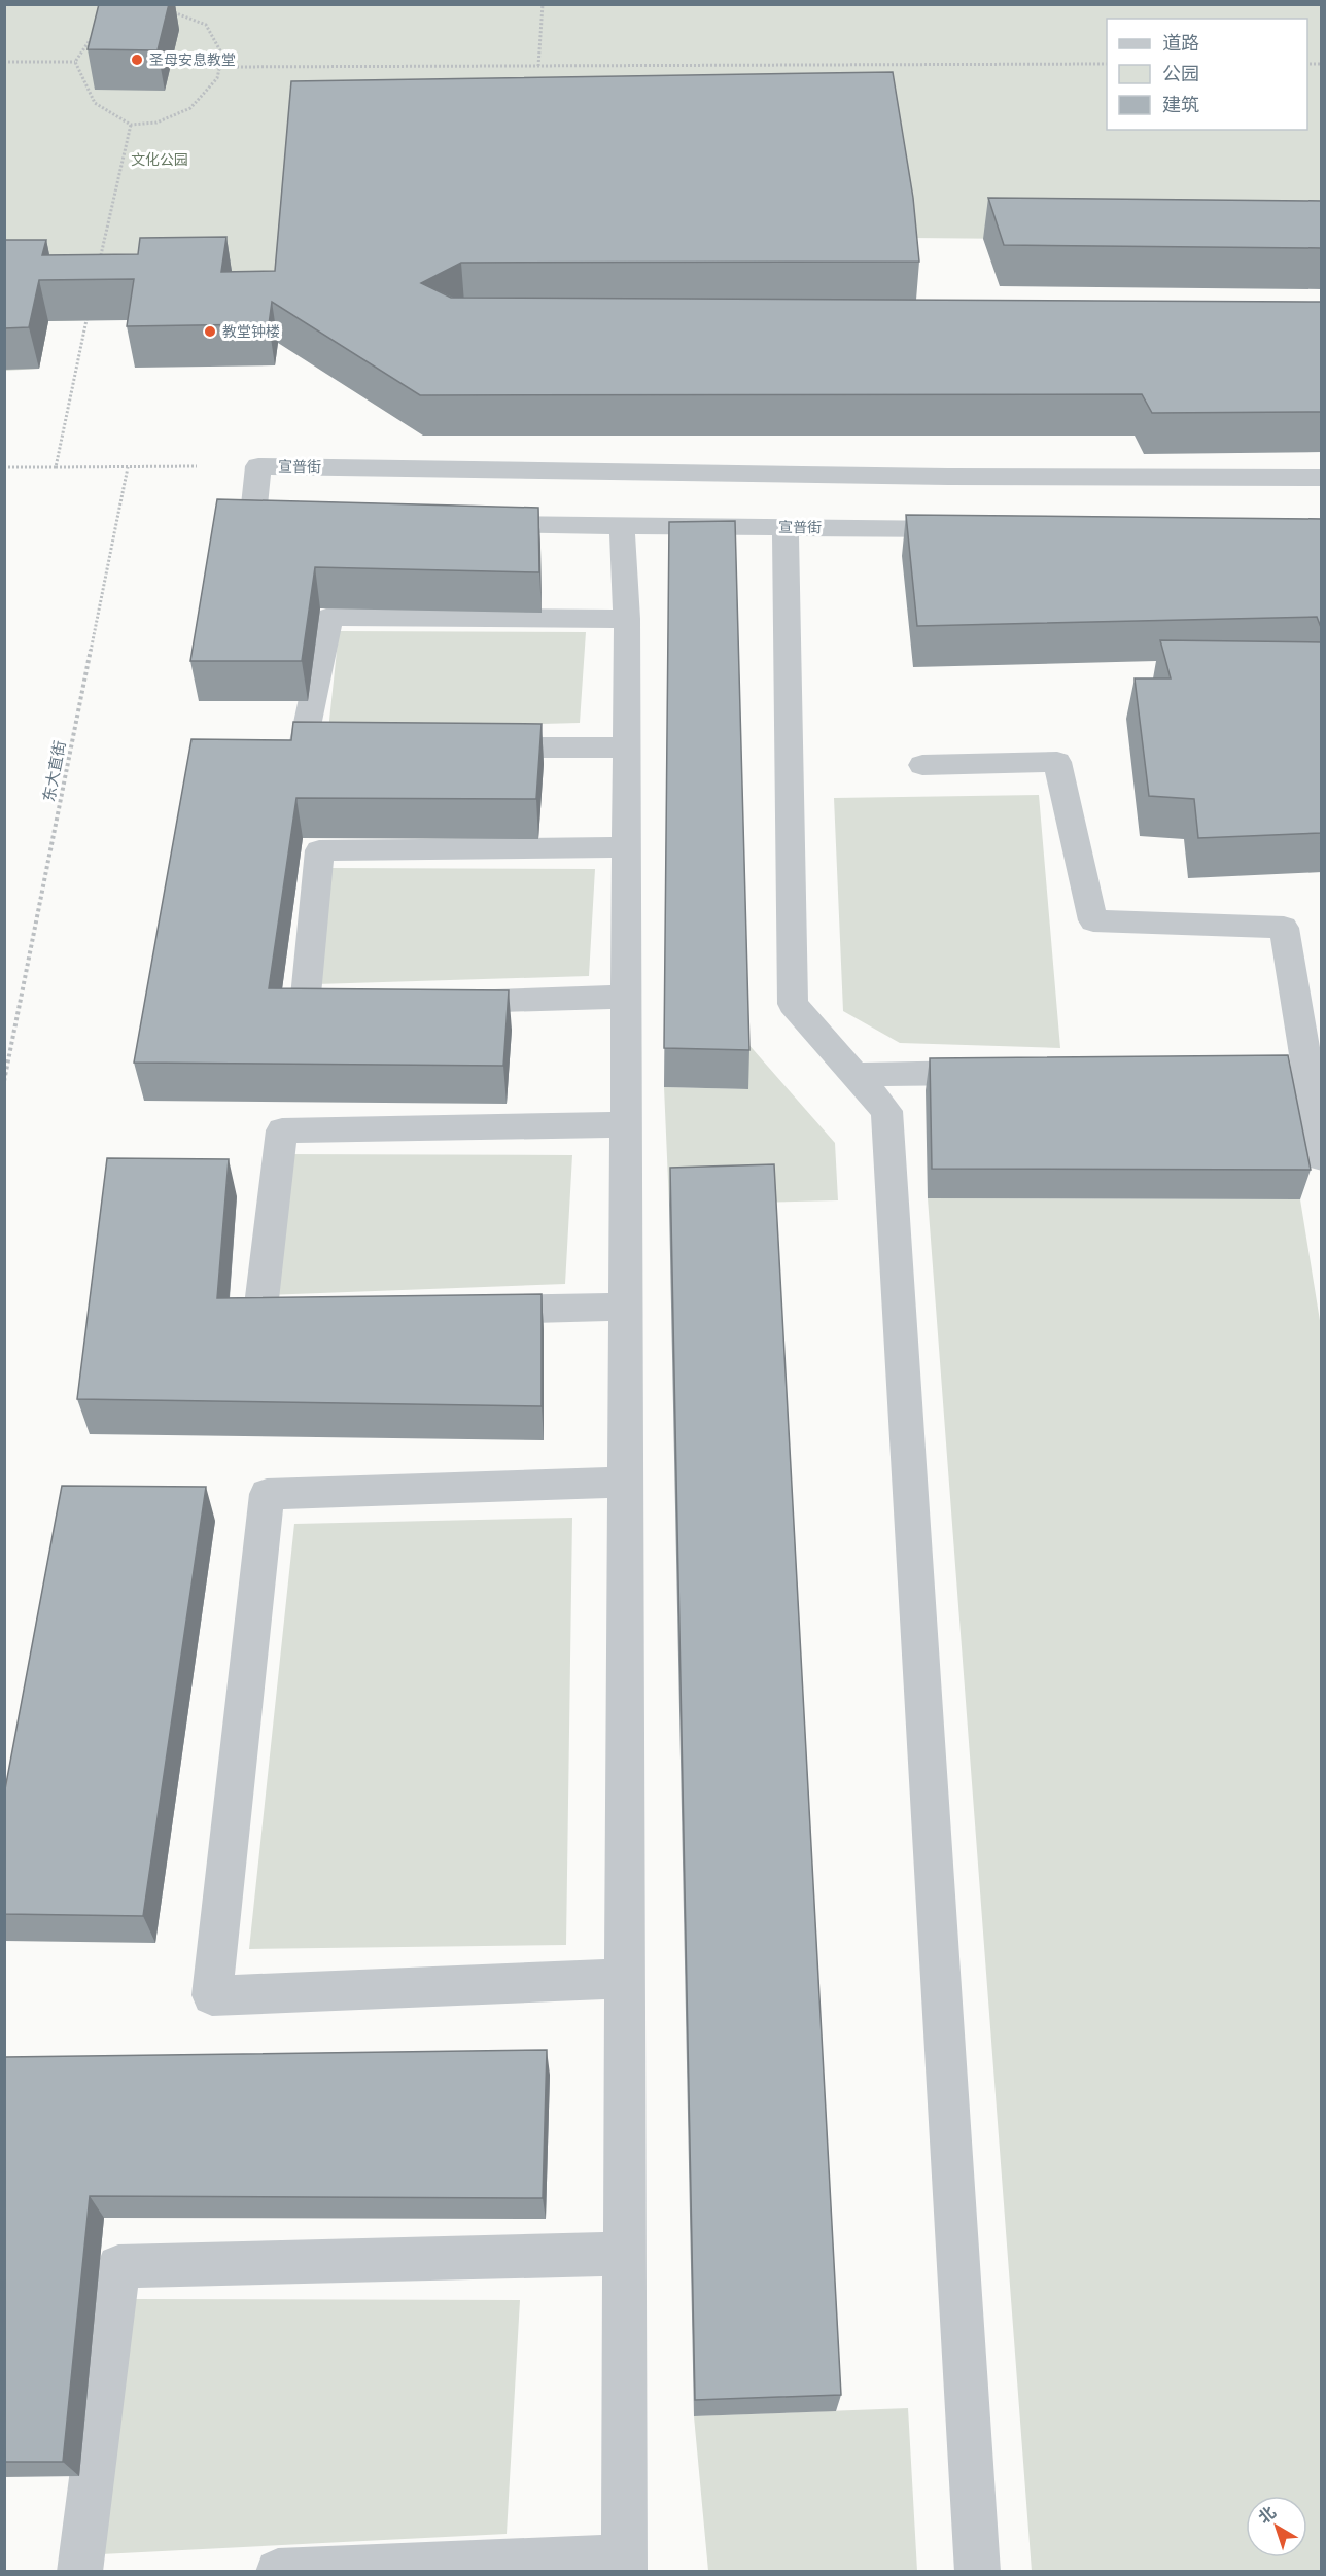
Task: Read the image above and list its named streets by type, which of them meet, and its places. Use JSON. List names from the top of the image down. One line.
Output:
{"streets":{"street":["宣普街"],"path":["东大直街"]},"parks":["文化公园"],"places":["圣母安息教堂","教堂钟楼"],"legend":["道路","公园","建筑"],"north":"top left"}
